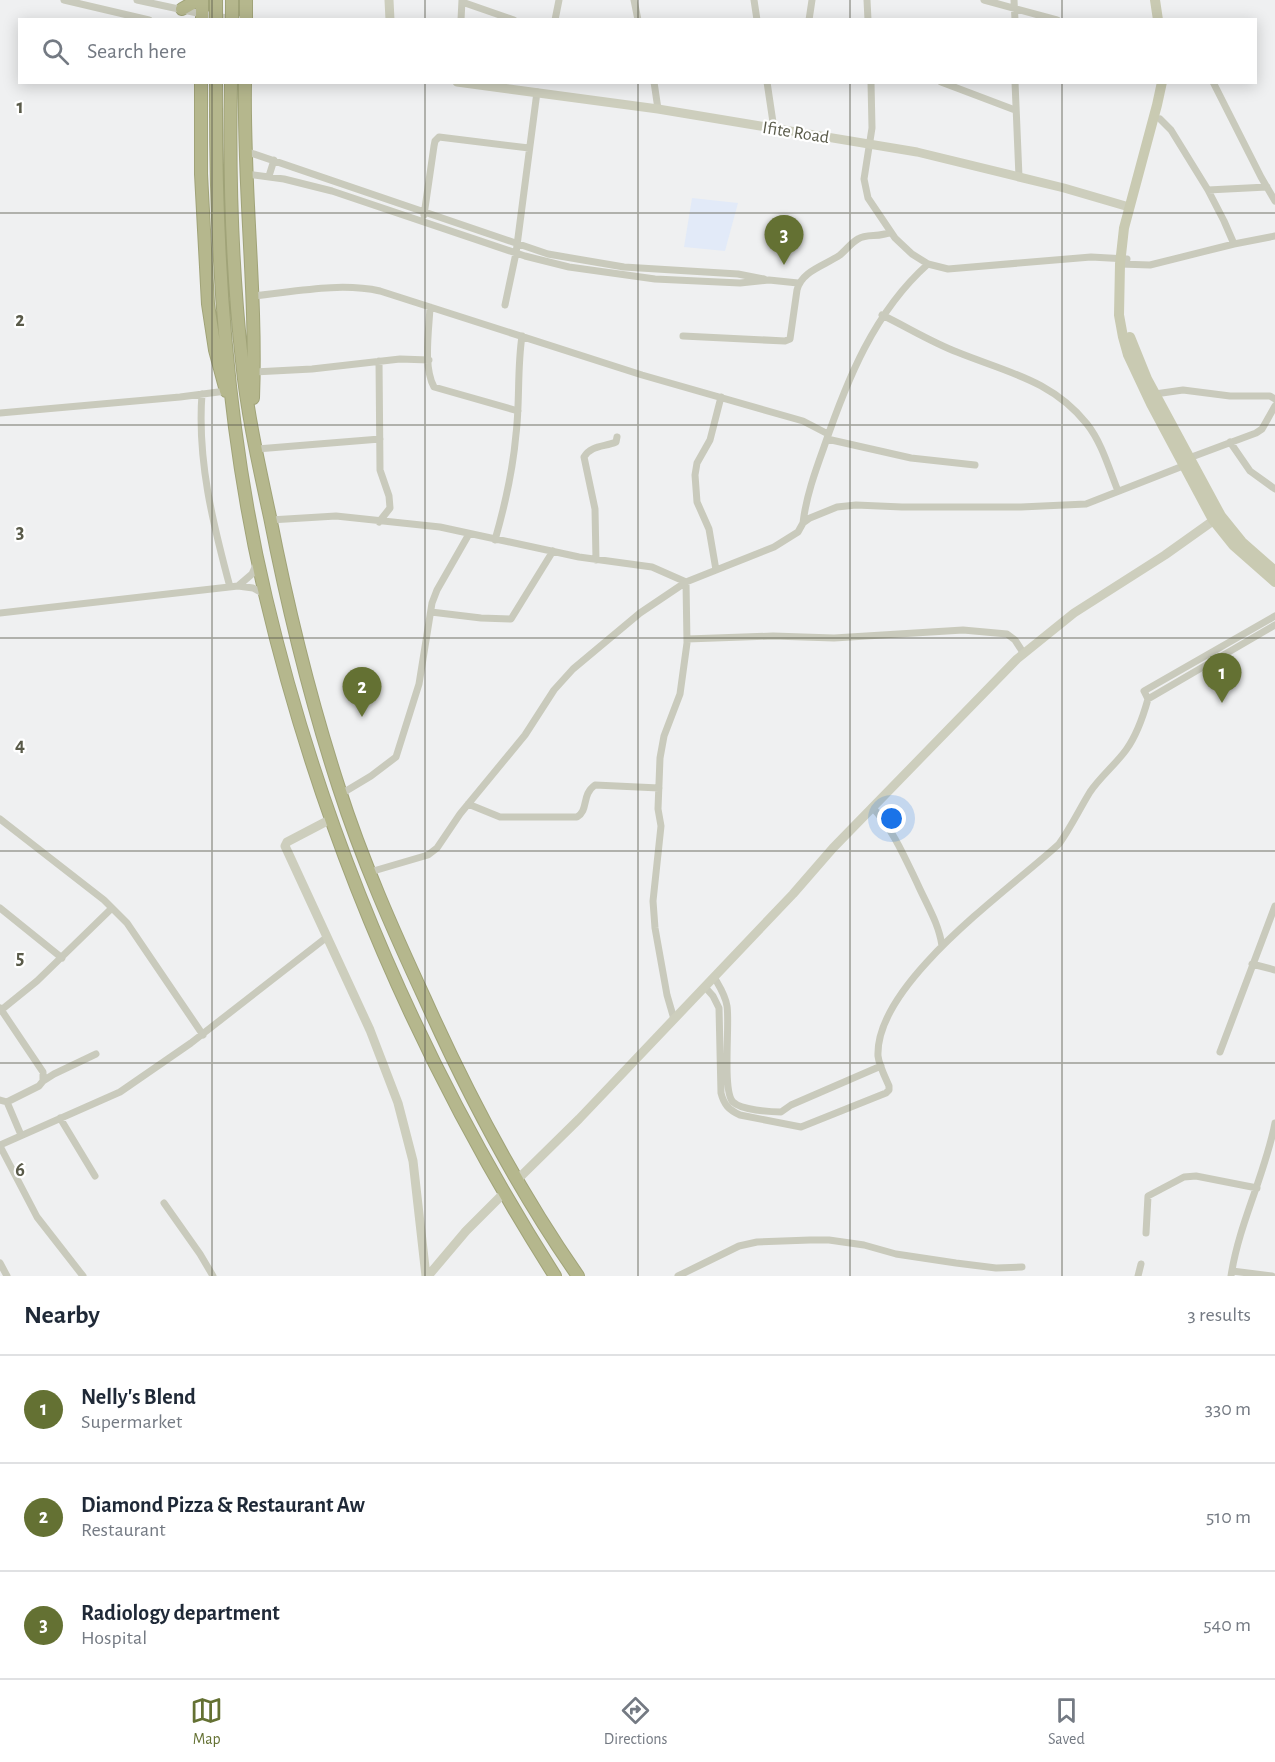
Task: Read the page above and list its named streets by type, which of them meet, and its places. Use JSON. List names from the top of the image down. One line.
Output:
{"streets":{"street":["Ifite Road"]},"page":{"search":"Search here","pins":["3","1","2"],"heading":["Nearby","3 results"],"list":[{"mark":"1","name":"Nelly's Blend","note":"Supermarket","value":"330 m"},{"mark":"2","name":"Diamond Pizza & Restaurant Aw","note":"Restaurant","value":"510 m"},{"mark":"3","name":"Radiology department","note":"Hospital","value":"540 m"}],"nav":["Map","Directions","Saved"]},"grid":{"rows":["1","2","3","4","5","6"]}}
